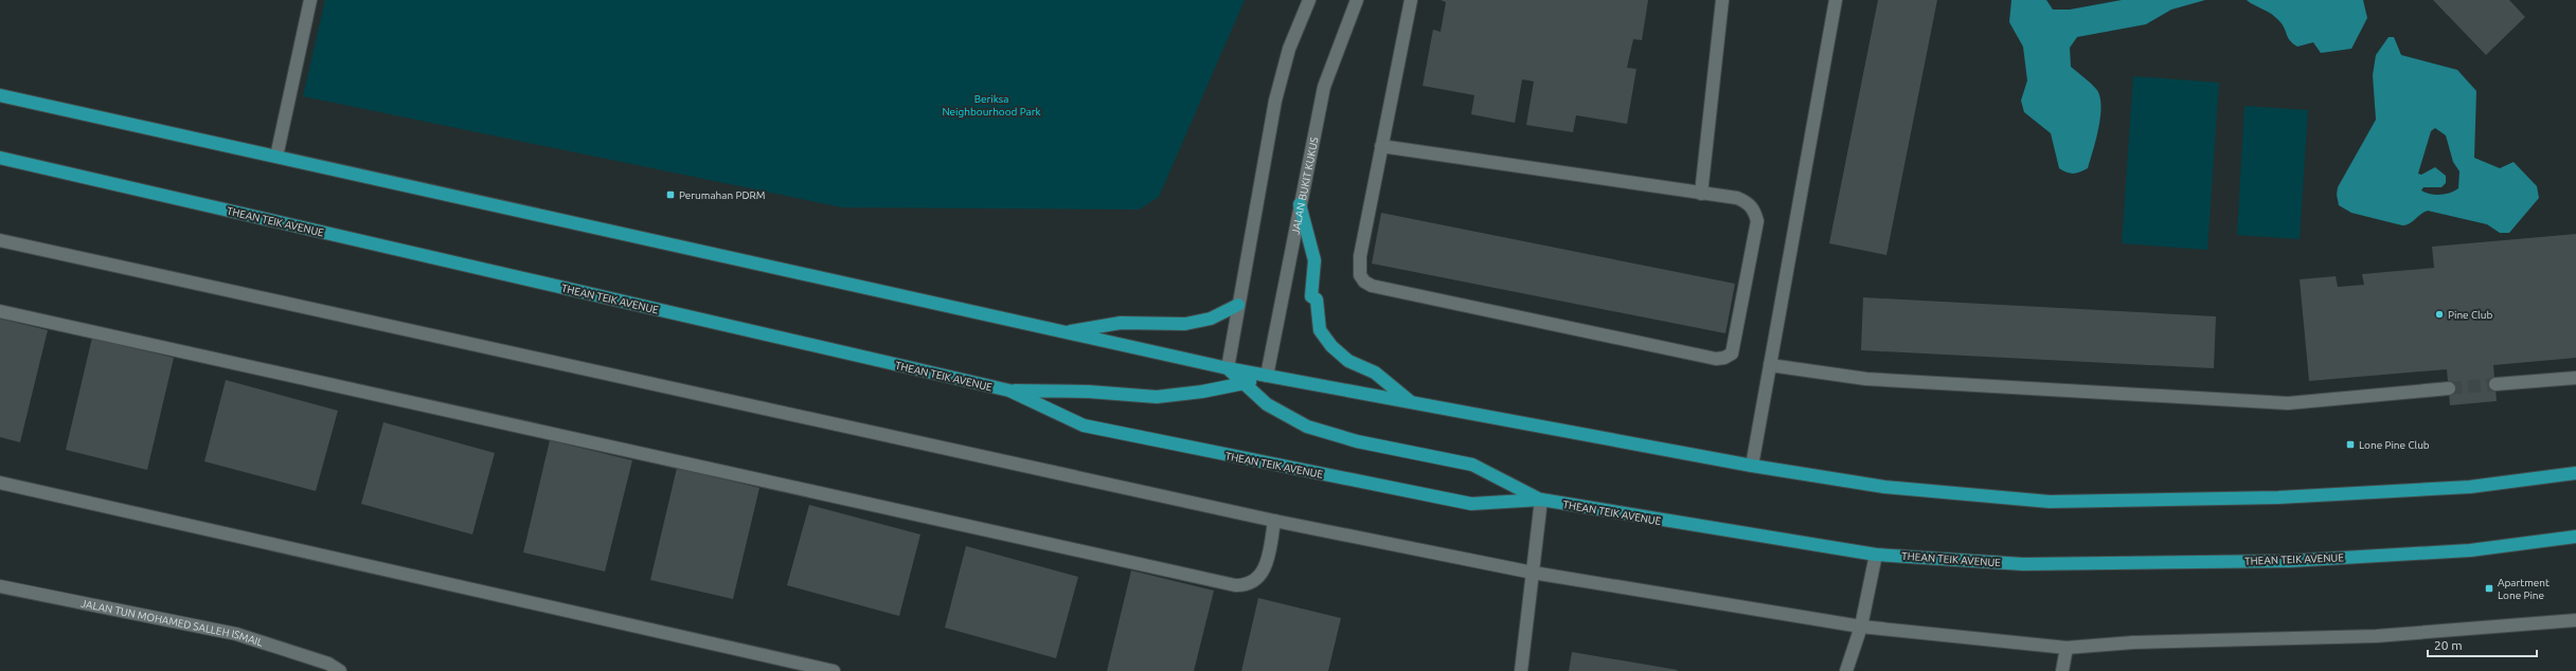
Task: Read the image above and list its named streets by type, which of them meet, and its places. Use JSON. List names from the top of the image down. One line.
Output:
{"streets":{"main road":["THEAN TEIK AVENUE"],"street":["JALAN BUKIT KUKUS","JALAN TUN MOHAMED SALLEH ISMAIL"]},"parks":["Beriksa Neighbourhood Park"],"places":{"transit":["Perumahan PDRM","Lone Pine Club","Apartment Lone Pine"],"other":["Pine Club"]},"scale_bar":"20 m"}
